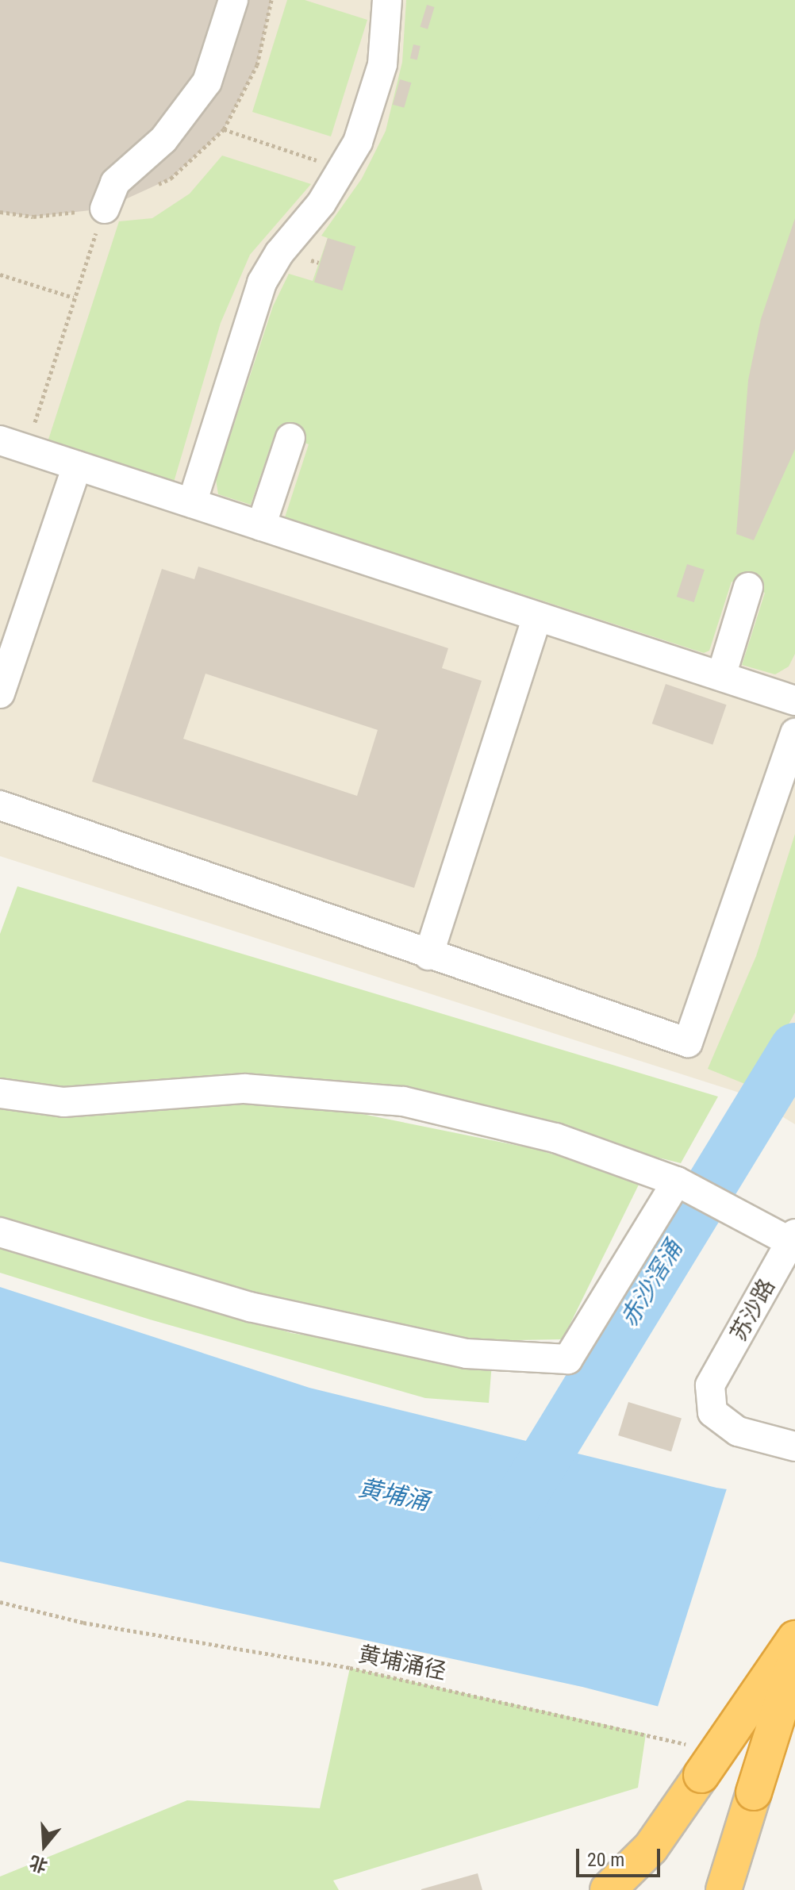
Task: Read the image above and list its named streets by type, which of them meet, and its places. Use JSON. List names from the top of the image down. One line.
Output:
{"streets":{"street":["苏沙路"],"path":["黄埔涌径"]},"water":["赤沙滘涌","黄埔涌"],"scale_bar":"20 m","north":"bottom"}
